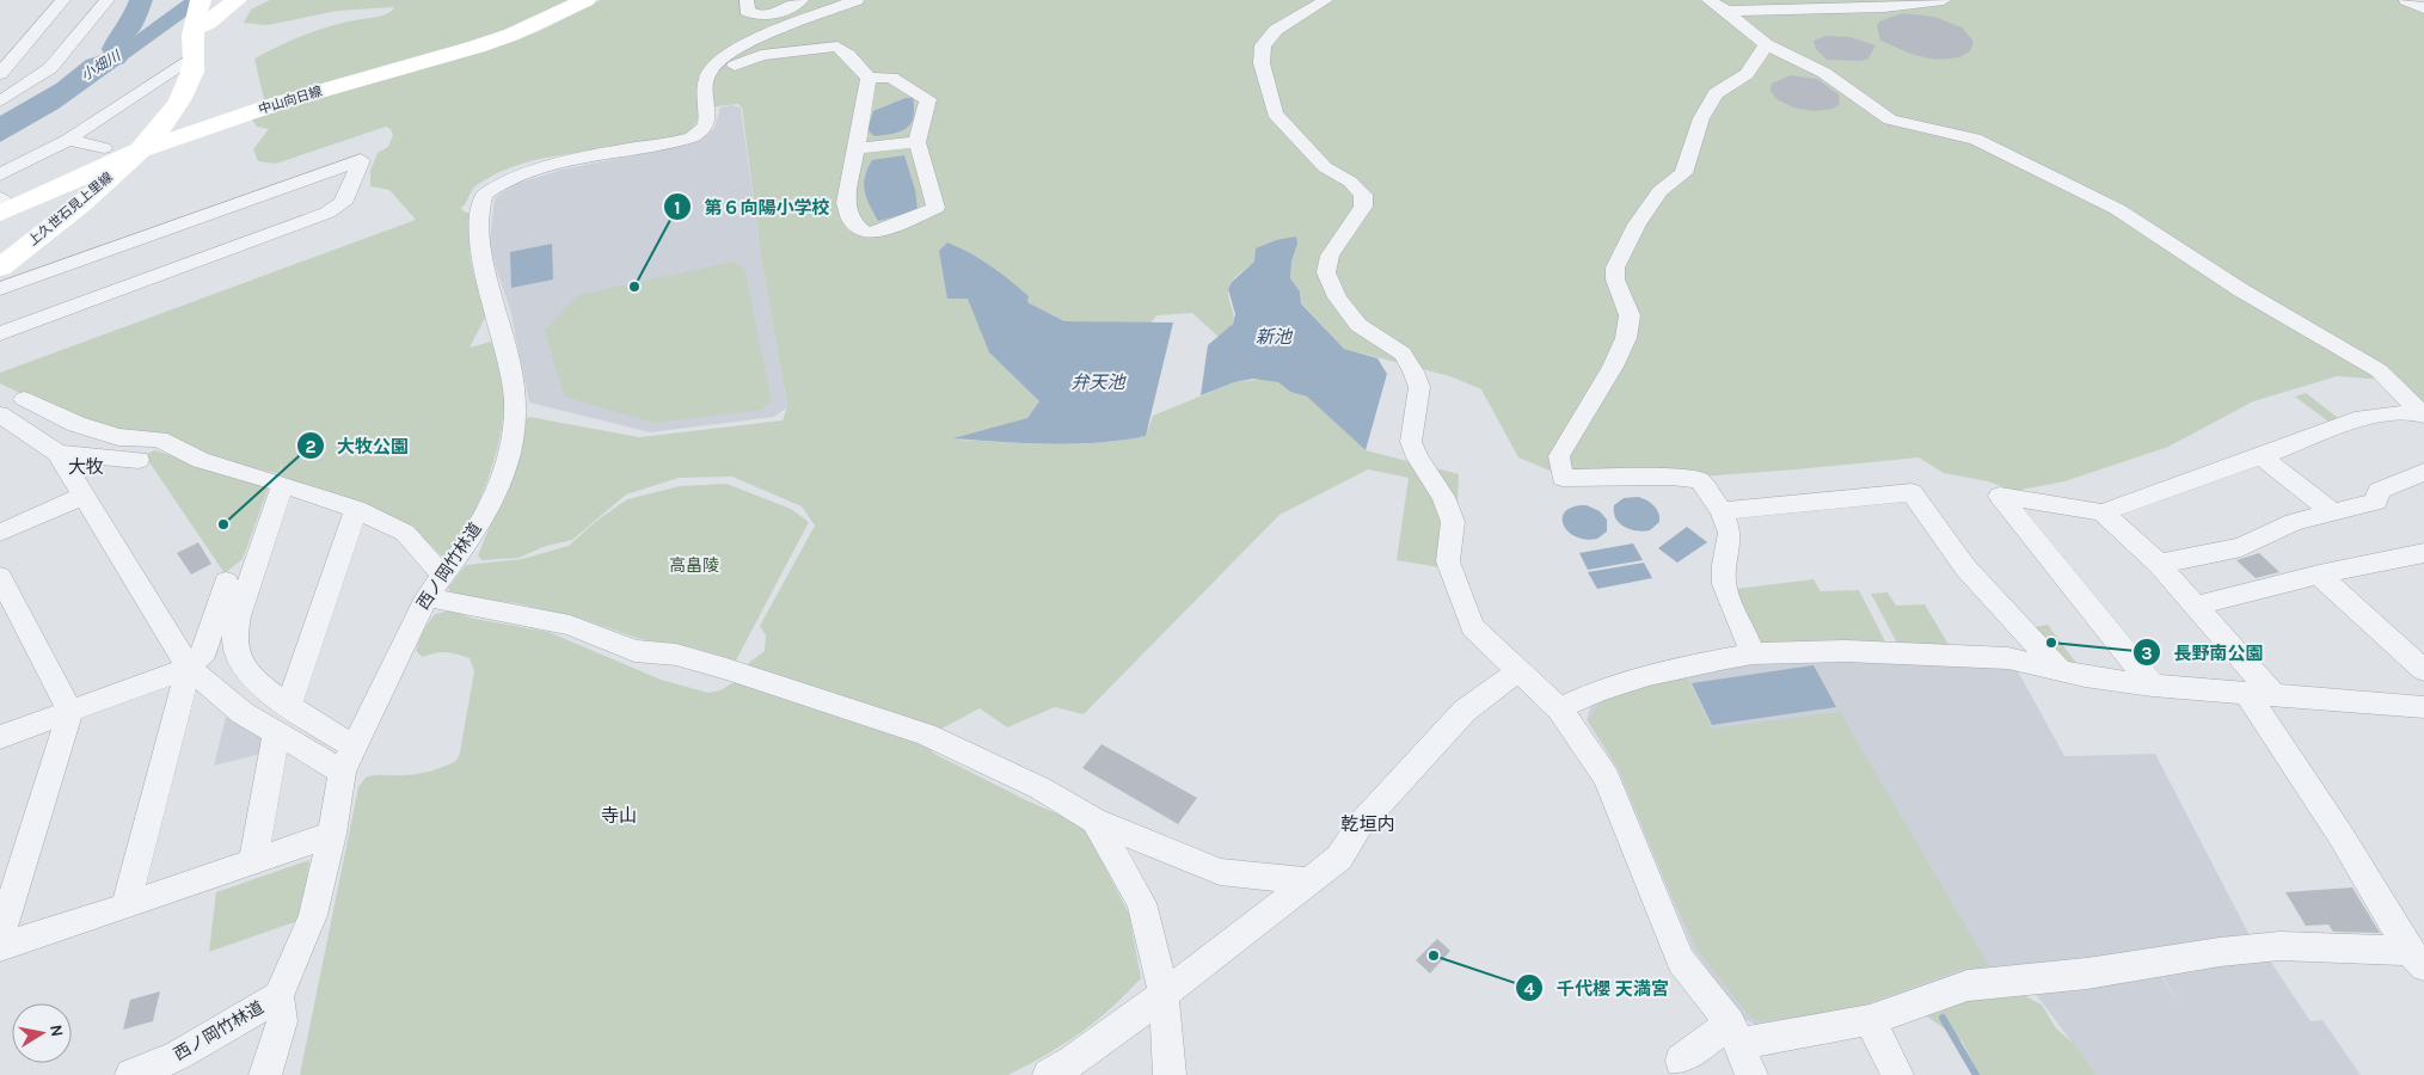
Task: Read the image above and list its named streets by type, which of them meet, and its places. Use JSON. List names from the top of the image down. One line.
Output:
{"streets":{"main road":["中山向日線","上久世石見上里線"],"street":["西ノ岡竹林道"]},"crossings":[["中山向日線","上久世石見上里線"]],"districts":["大牧","寺山","乾垣内"],"water":["小畑川","新池","弁天池"],"parks":["高畠陵"],"places":["第６向陽小学校","大牧公園","長野南公園","千代櫻 天満宮"],"north":"right"}
